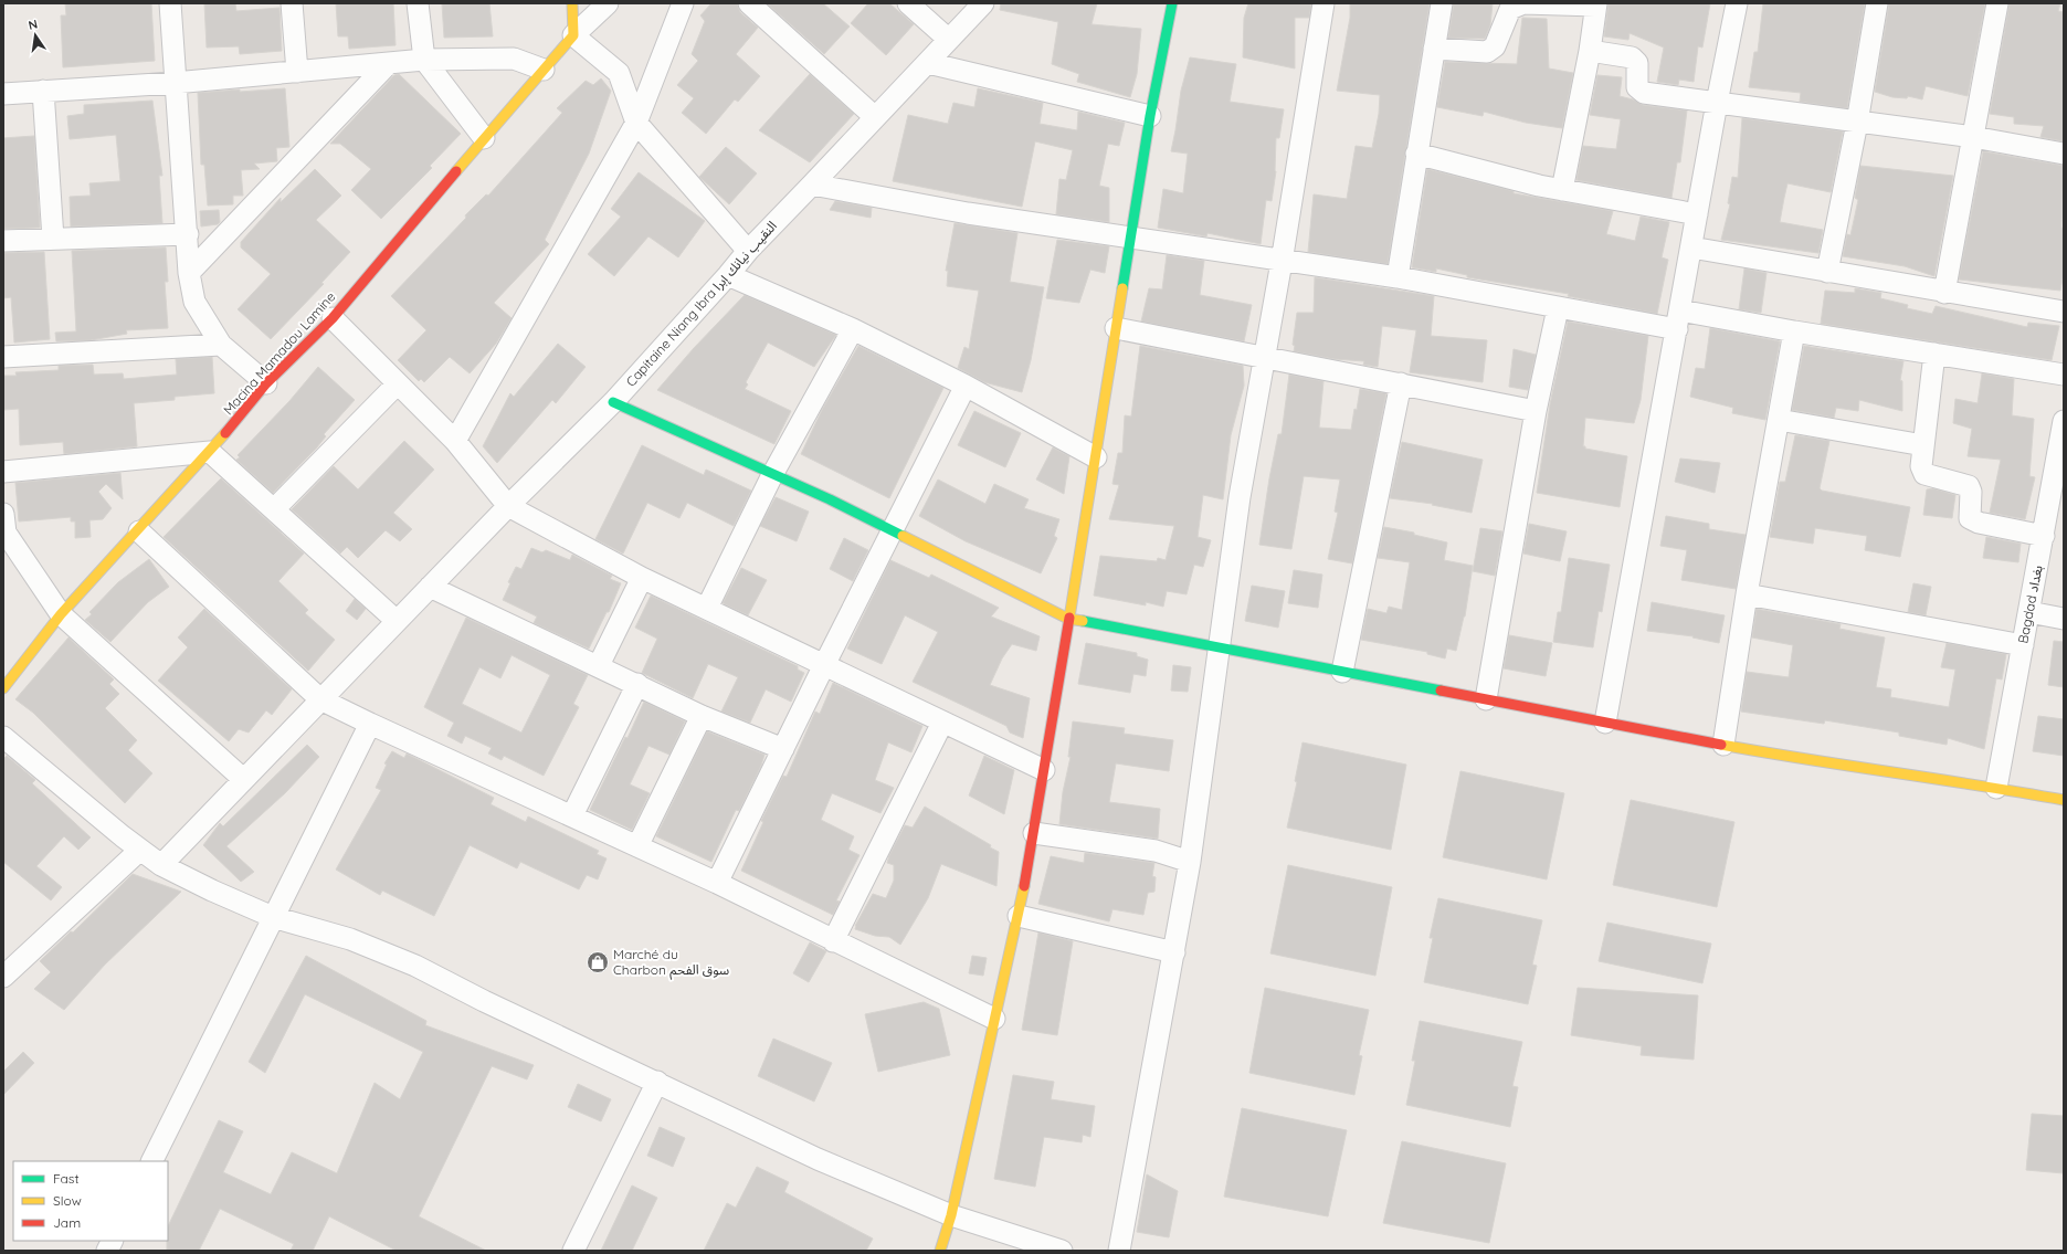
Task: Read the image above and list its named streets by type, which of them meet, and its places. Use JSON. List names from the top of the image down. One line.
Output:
{"streets":{"street":["Capitaine Niang Ibra النقيب نيانك إبرا","Macina Mamadou Lamine","Bagdad بغداد"]},"places":{"shop":["Marché du Charbon سوق الفحم"]},"legend":["Fast","Slow","Jam"],"north":"top"}
